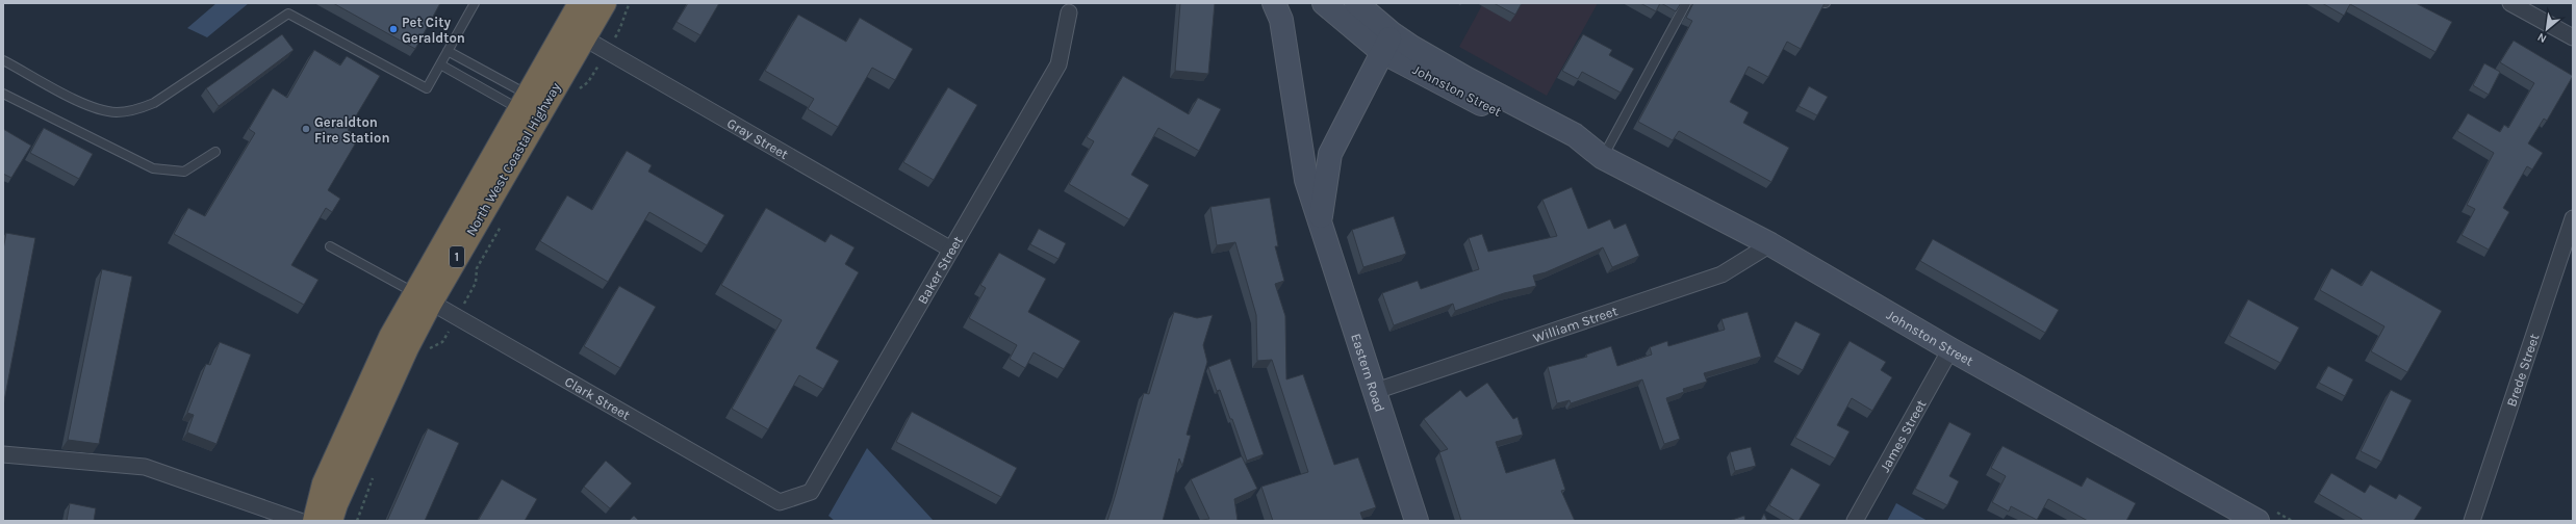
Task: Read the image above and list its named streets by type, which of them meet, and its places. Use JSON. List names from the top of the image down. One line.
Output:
{"streets":{"highway":["North West Coastal Highway","1"],"main road":["Johnston Street","Eastern Road"],"street":["Gray Street","Baker Street","William Street","Brede Street","Clark Street","James Street"]},"crossings":[["Johnston Street","William Street"],["Johnston Street","Eastern Road"],["Johnston Street","James Street"],["Gray Street","North West Coastal Highway"],["Gray Street","Baker Street"],["North West Coastal Highway","Clark Street"],["Baker Street","Clark Street"],["William Street","Eastern Road"]],"places":["Pet City Geraldton","Geraldton Fire Station"],"north":"bottom left"}
